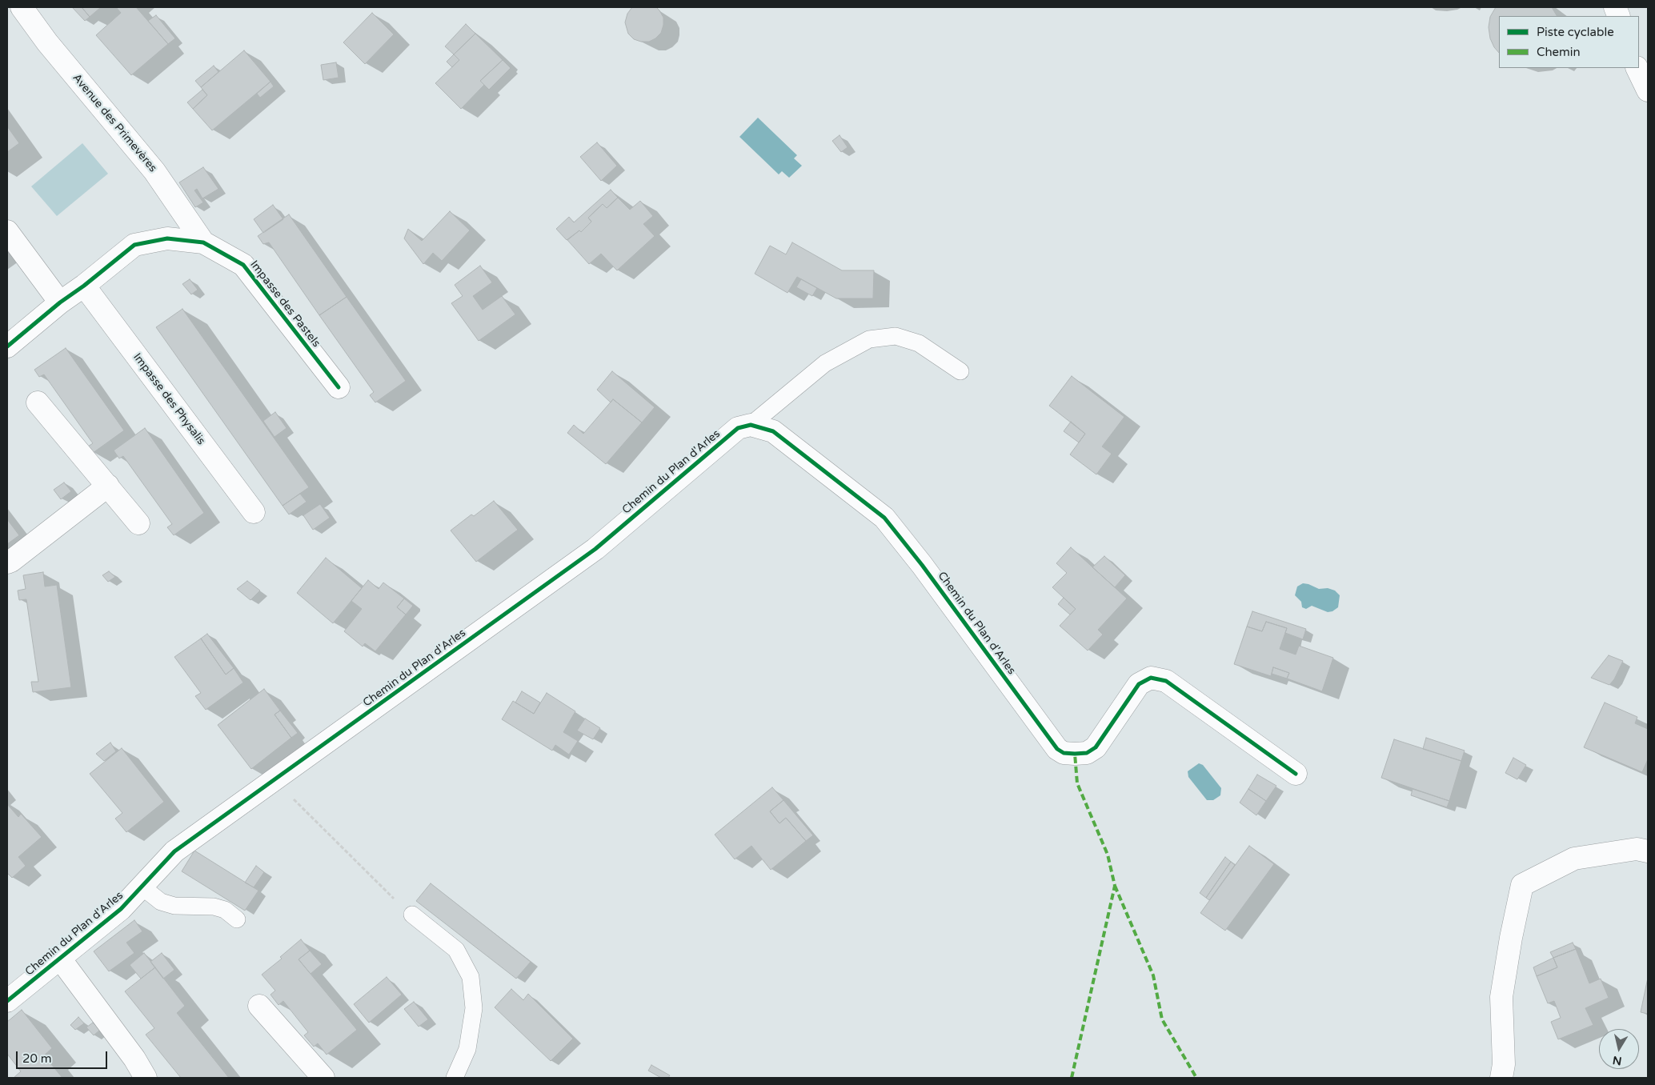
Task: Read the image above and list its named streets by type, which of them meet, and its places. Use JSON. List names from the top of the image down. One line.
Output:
{"streets":{"street":["Avenue des Primevères","Impasse des Pastels","Impasse des Physalis","Chemin du Plan d'Arles"]},"crossings":[["Avenue des Primevères","Impasse des Pastels"],["Impasse des Pastels","Impasse des Physalis"]],"legend":["Piste cyclable","Chemin"],"scale_bar":"20 m","north":"bottom"}
